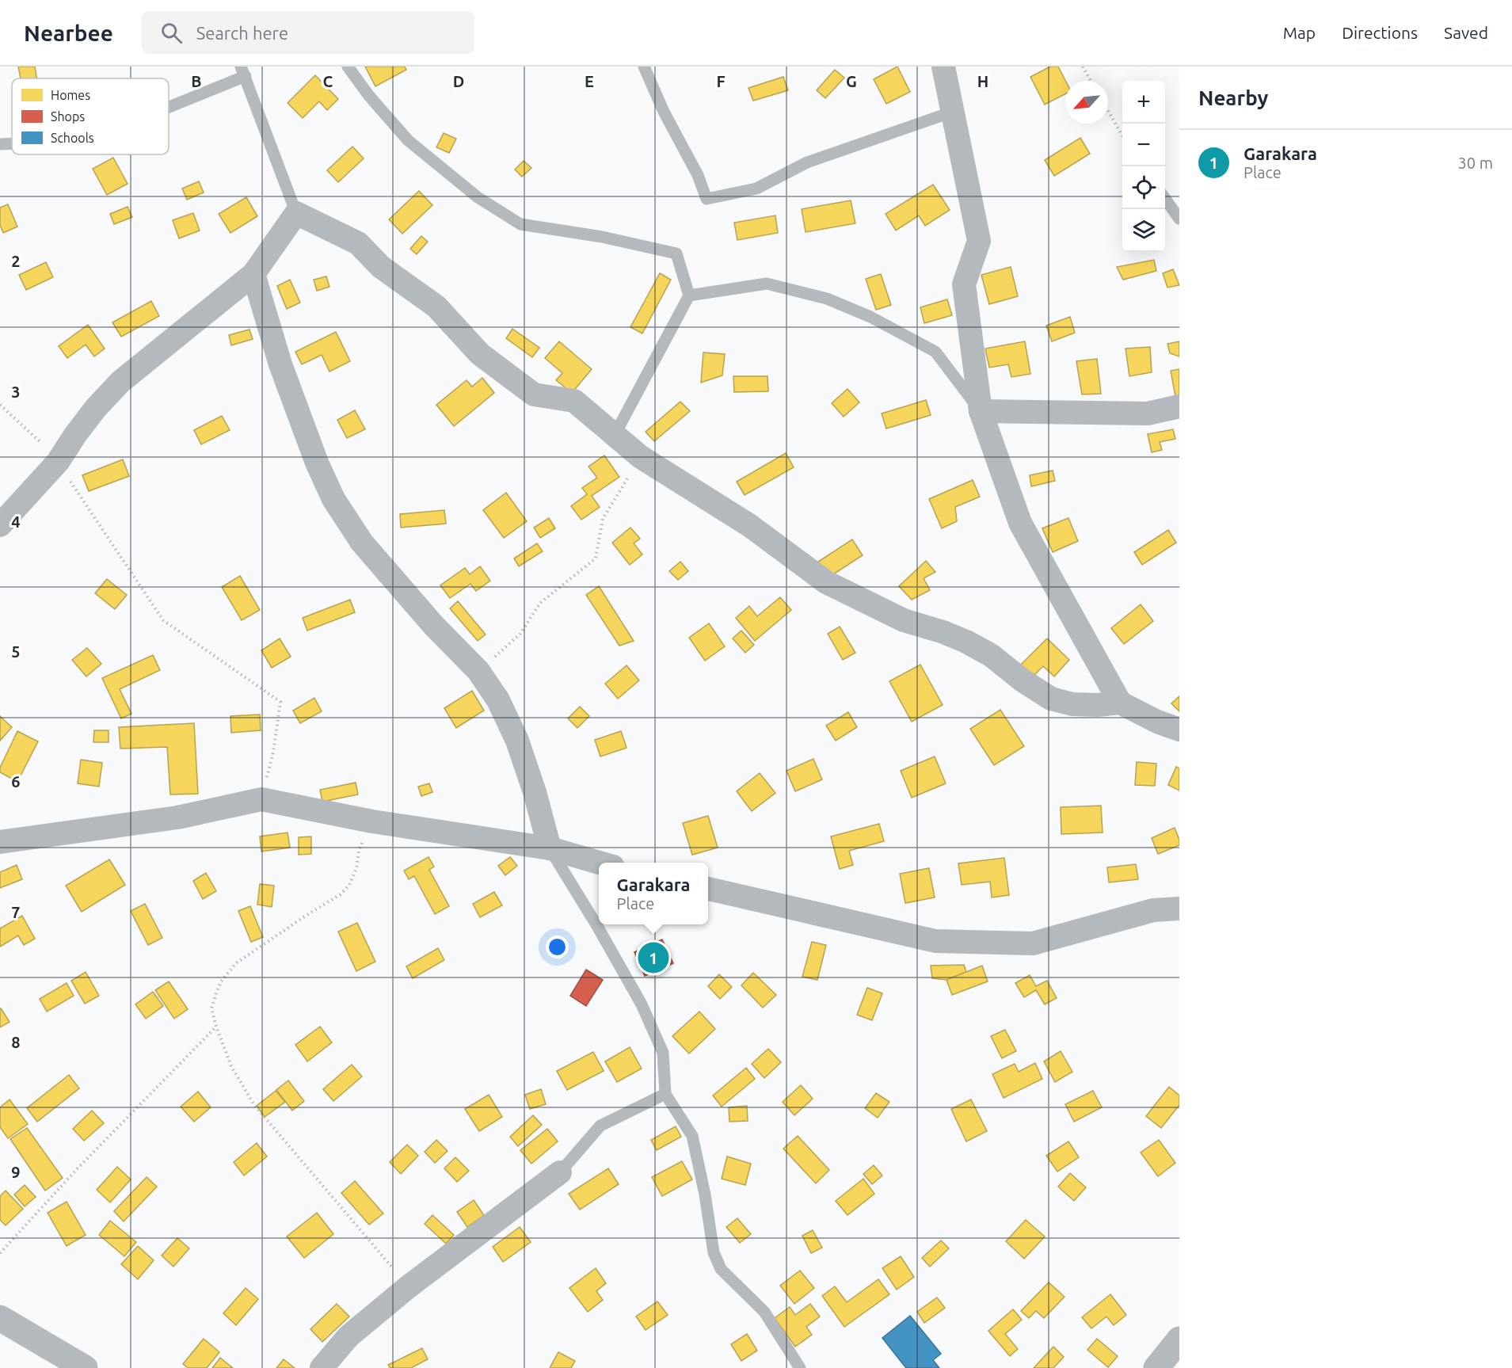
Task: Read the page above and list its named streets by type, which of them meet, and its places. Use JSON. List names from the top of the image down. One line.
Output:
{"legend":["Homes","Shops","Schools"],"north":"bottom left","page":{"header":"Nearbee","search":"Search here","nav":["Map","Directions","Saved"],"heading":"Nearby","map_buttons":["+","−"],"list":[{"mark":"1","name":"Garakara","note":"Place","value":"30 m"}],"popup":["Garakara","Place"],"pins":"1"},"grid":{"columns":["B","C","D","E","F","G","H"],"rows":["2","3","4","5","6","7","8","9"]}}
